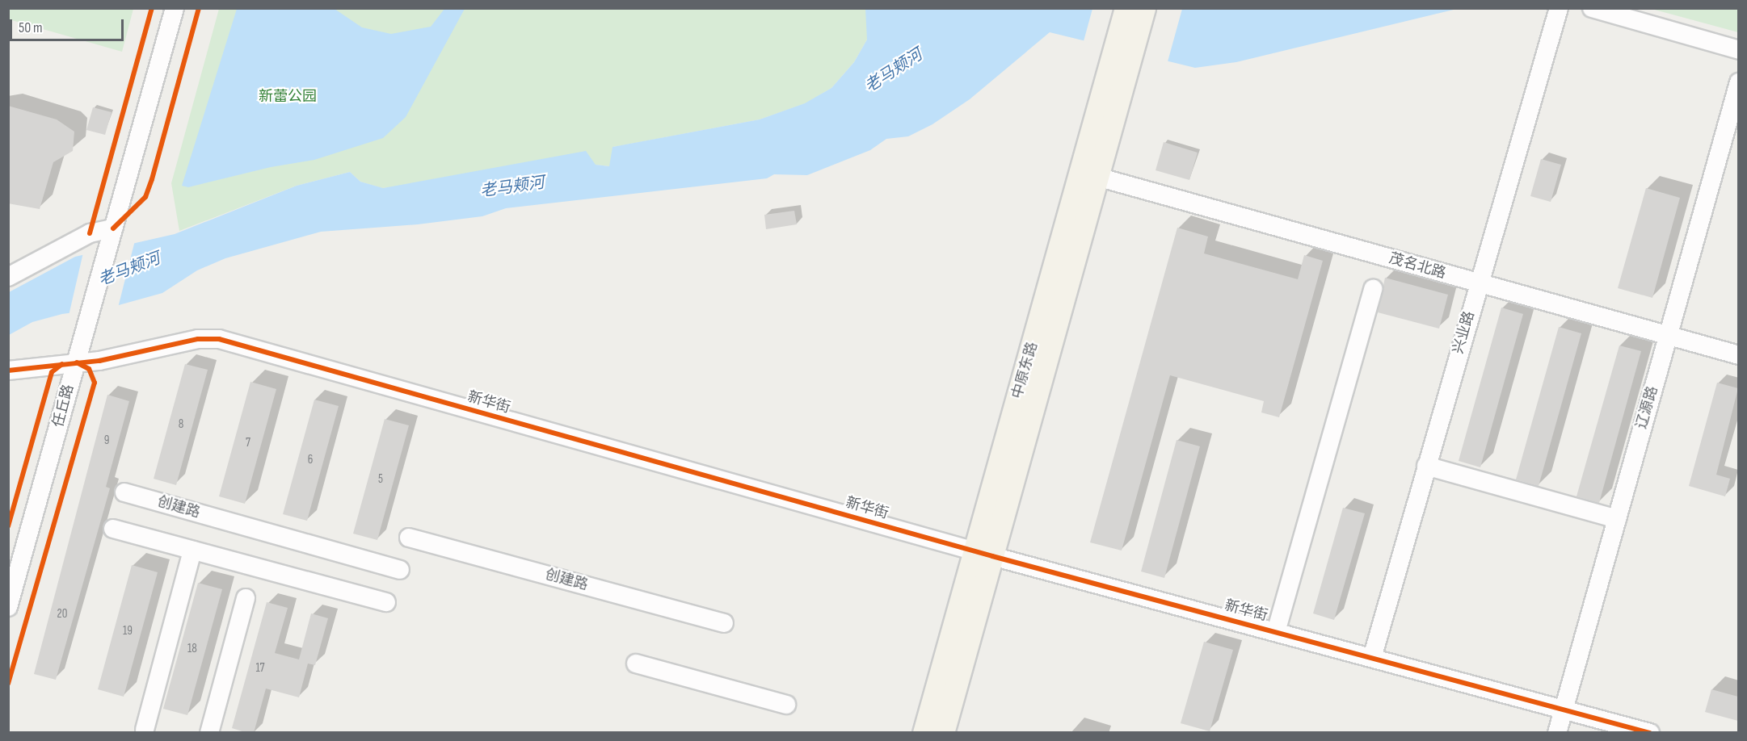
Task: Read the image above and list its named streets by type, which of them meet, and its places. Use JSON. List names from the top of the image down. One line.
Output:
{"streets":{"main road":["中原东路"],"street":["茂名北路","兴业路","新华街","任丘路","辽源路","创建路"]},"crossings":[["茂名北路","兴业路"],["茂名北路","中原东路"],["茂名北路","辽源路"],["兴业路","新华街"],["中原东路","新华街"],["新华街","任丘路"],["新华街","辽源路"]],"water":["老马颊河"],"parks":["新蕾公园"],"house_numbers":["8","9","7","6","5","20","19","18","17"],"scale_bar":"50 m"}
